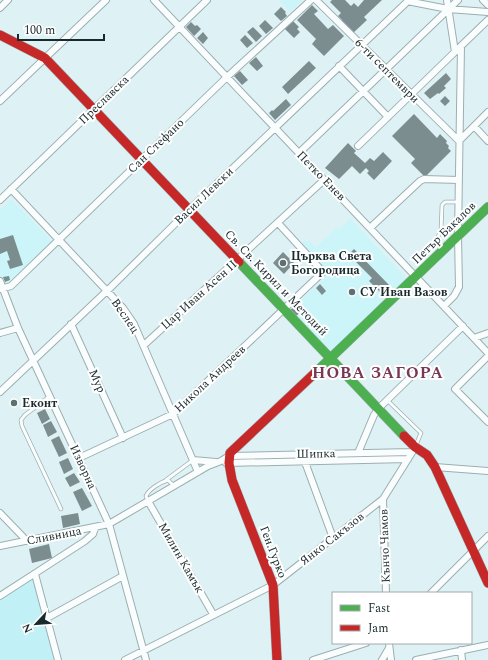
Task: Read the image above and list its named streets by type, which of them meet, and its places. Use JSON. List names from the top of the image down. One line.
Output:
{"streets":{"street":["6-ти септември","Преславска","Сан Стефано","Петко Енев","Васил Левски","Петър Бакалов","Св. Св. Кирил и Методий","Цар Иван Асен II","Веслец","Никола Андреев","Мур","Шипка","Изворна","Сливница","Янко Сакъзов","Кънчо Чамов","Ген.Гурко","Милин Камък"]},"crossings":[["6-ти септември","Васил Левски"],["Преславска","Петко Енев"],["Преславска","Св. Св. Кирил и Методий"],["Преславска","Веслец"],["Сан Стефано","Петко Енев"],["Сан Стефано","Св. Св. Кирил и Методий"],["Сан Стефано","Веслец"],["Сан Стефано","Изворна"],["Петко Енев","Васил Левски"],["Петко Енев","Петър Бакалов"],["Петко Енев","Цар Иван Асен II"],["Васил Левски","Св. Св. Кирил и Методий"],["Васил Левски","Веслец"],["Васил Левски","Мур"],["Васил Левски","Изворна"],["Петър Бакалов","Св. Св. Кирил и Методий"],["Петър Бакалов","Шипка"],["Петър Бакалов","Ген.Гурко"],["Св. Св. Кирил и Методий","Цар Иван Асен II"],["Св. Св. Кирил и Методий","Никола Андреев"],["Св. Св. Кирил и Методий","Шипка"],["Св. Св. Кирил и Методий","Янко Сакъзов"],["Цар Иван Асен II","Веслец"],["Цар Иван Асен II","Никола Андреев"],["Веслец","Никола Андреев"],["Веслец","Шипка"],["Никола Андреев","Мур"],["Никола Андреев","Изворна"],["Шипка","Изворна"],["Шипка","Сливница"],["Шипка","Янко Сакъзов"],["Шипка","Ген.Гурко"],["Шипка","Милин Камък"],["Изворна","Сливница"],["Изворна","Янко Сакъзов"],["Янко Сакъзов","Кънчо Чамов"],["Янко Сакъзов","Ген.Гурко"],["Янко Сакъзов","Милин Камък"]],"districts":["НОВА ЗАГОРА"],"places":["Църква Света Богородица","СУ Иван Вазов","Еконт"],"legend":["Fast","Jam"],"scale_bar":"100 m","north":"bottom left"}
